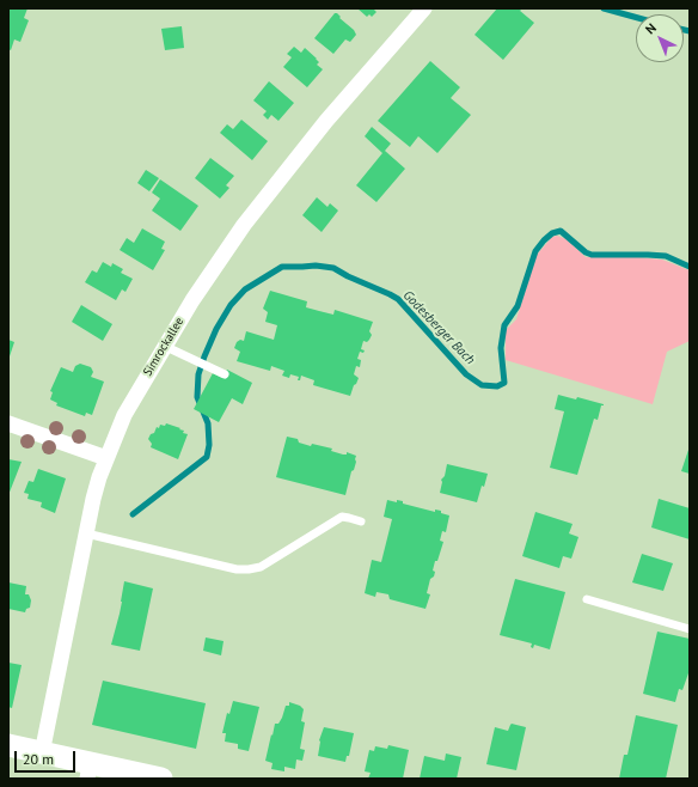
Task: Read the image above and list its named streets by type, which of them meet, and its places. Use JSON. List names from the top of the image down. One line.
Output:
{"streets":{"street":["Simrockallee"]},"water":["Godesberger Bach"],"scale_bar":"20 m","north":"top left"}
